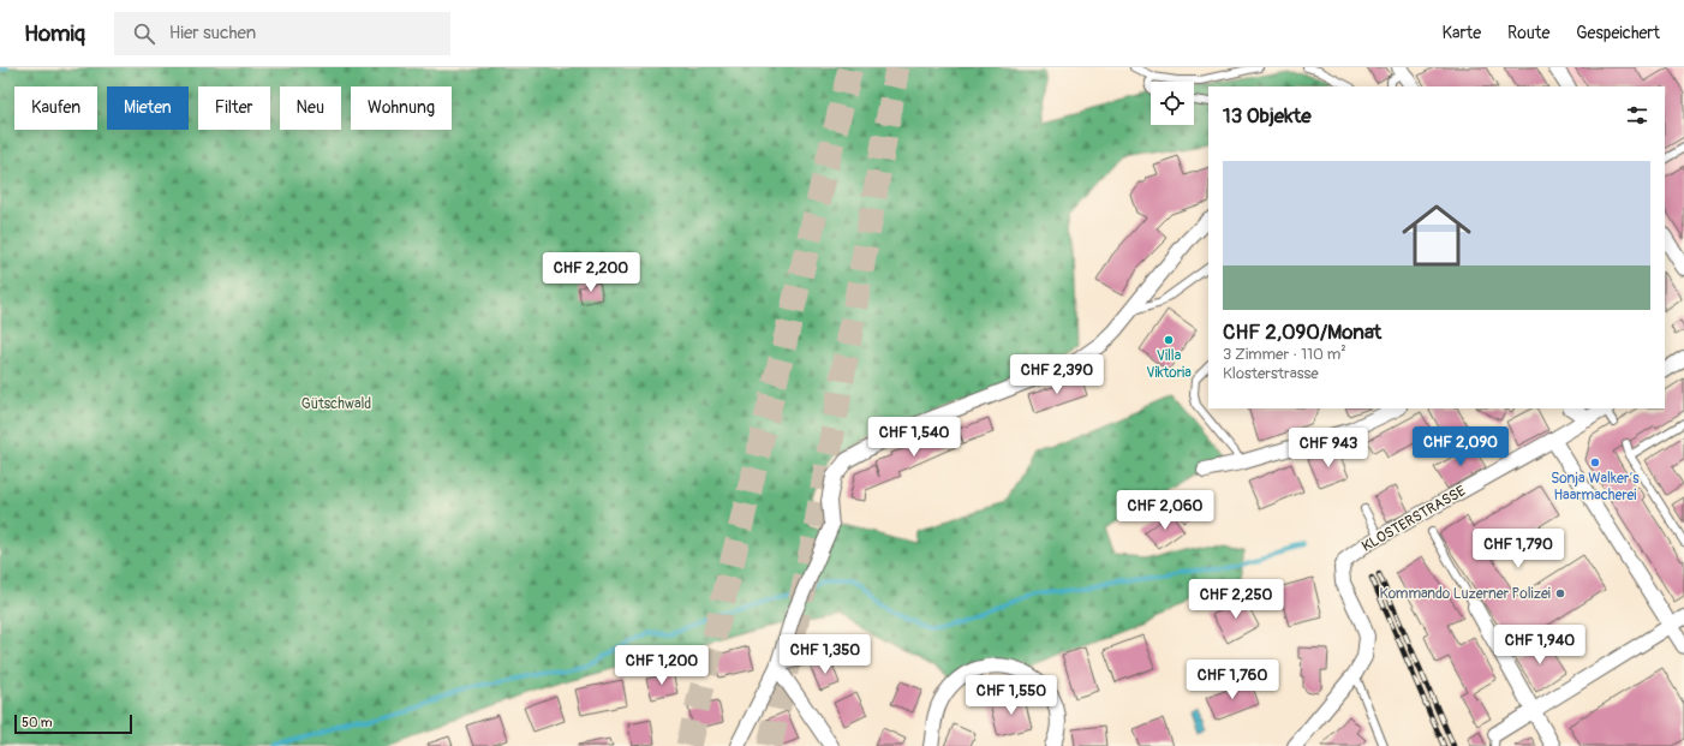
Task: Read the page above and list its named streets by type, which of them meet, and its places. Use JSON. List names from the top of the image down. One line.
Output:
{"streets":{"street":["KLOSTERSTRASSE"]},"parks":["Gütschwald"],"places":["Villa Viktoria","Sonja Walker‘s Haarmacherei","Kommando Luzerner Polizei"],"scale_bar":"50 m","page":{"header":"Homiq","search":"Hier suchen","nav":["Karte","Route","Gespeichert"],"chip":["Kaufen","Mieten","Filter","Neu","Wohnung"],"heading":"13 Objekte","list":[{"name":"CHF 2,090/Monat","note":"3 Zimmer · 110 m² · Klosterstrasse"}],"price":["CHF 2,200","CHF 2,390","CHF 1,540","CHF 2,090","CHF 943","CHF 2,060","CHF 1,790","CHF 2,250","CHF 1,940","CHF 1,350","CHF 1,200","CHF 1,760","CHF 1,550"],"scale":"50 m"}}
